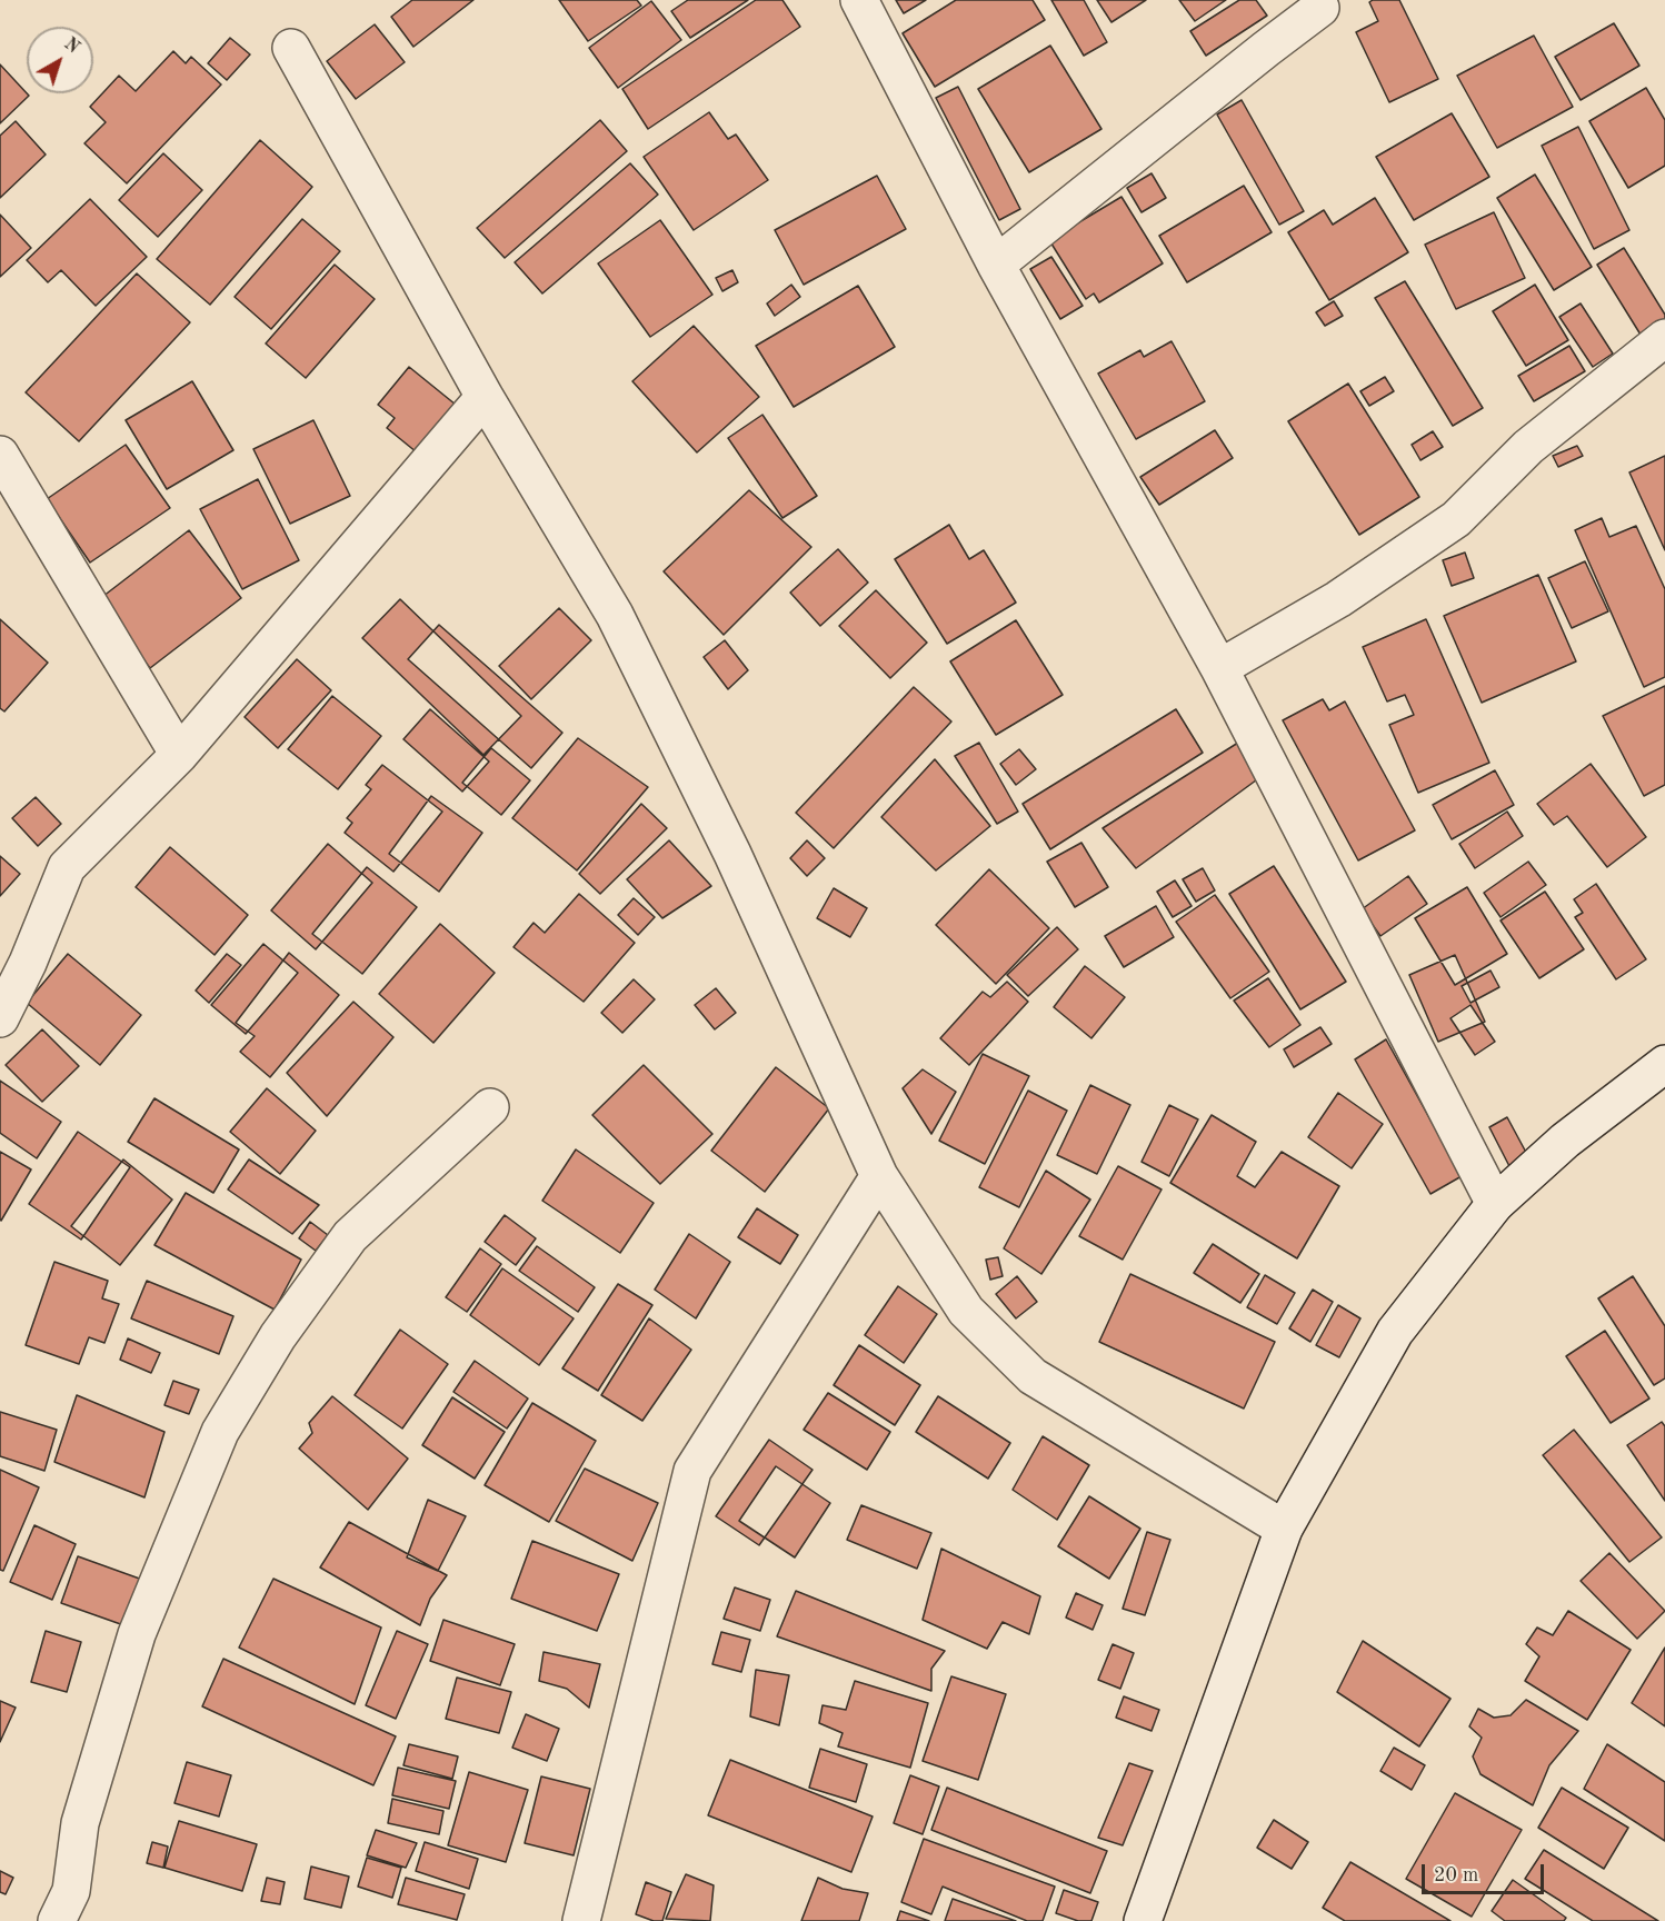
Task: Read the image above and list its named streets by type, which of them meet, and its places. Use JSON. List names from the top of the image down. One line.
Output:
{"scale_bar":"20 m","north":"top right"}
